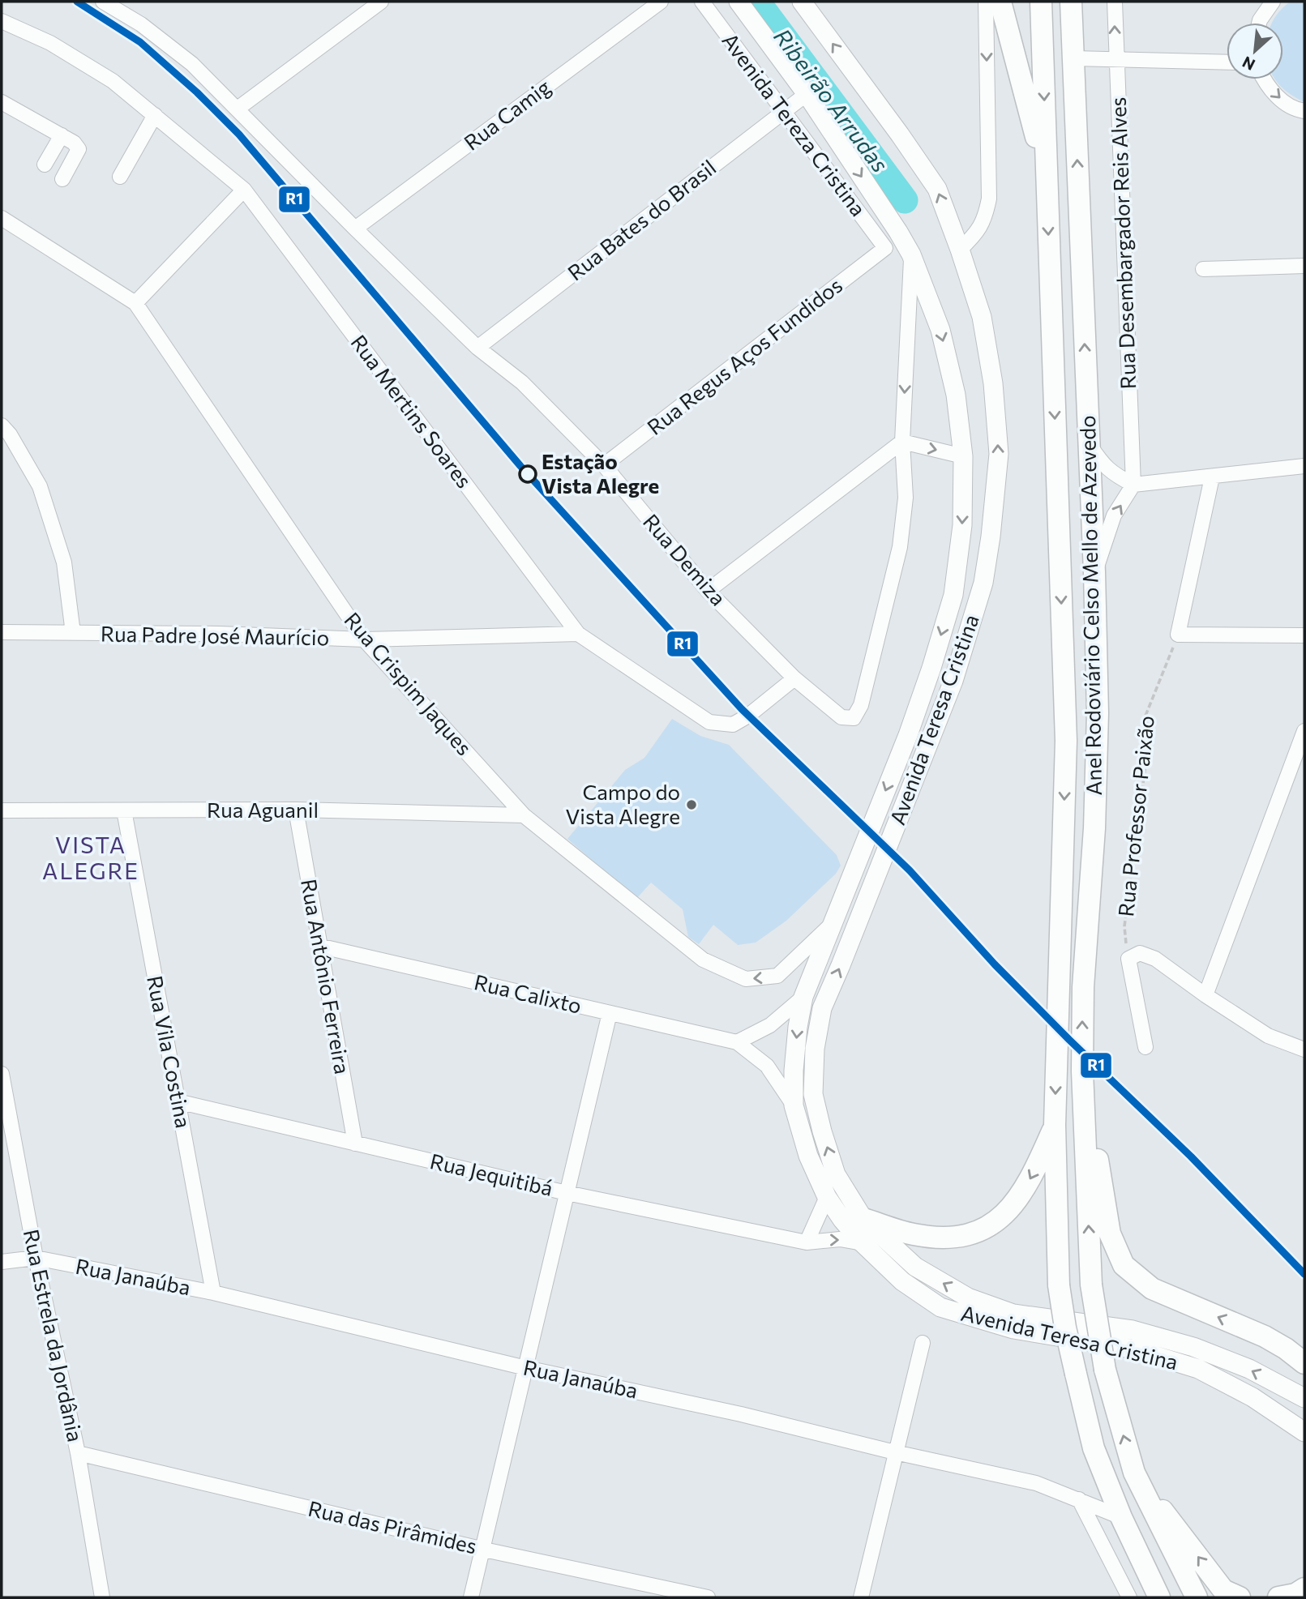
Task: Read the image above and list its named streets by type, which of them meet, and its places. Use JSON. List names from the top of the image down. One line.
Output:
{"streets":{"highway":["Anel Rodoviário Celso Mello de Azevedo"],"main road":["Avenida Teresa Cristina"],"street":["Rua Camig","Avenida Tereza Cristina","Rua Bates do Brasil","Rua Desembargador Reis Alves","Rua Regus Aços Fundidos","Rua Mertins Soares","Rua Demiza","Rua Padre José Maurício","Rua Crispim Jaques","Rua Aguanil","Rua Antônio Ferreira","Rua Calixto","Rua Vila Costina","Rua Jequitibá","Rua Janaúba","Rua Estrela da Jordânia","Rua das Pirâmides"],"path":["Rua Professor Paixão"]},"crossings":[["Rua Camig","Rua Demiza"],["Avenida Tereza Cristina","Rua Bates do Brasil"],["Avenida Tereza Cristina","Rua Regus Aços Fundidos"],["Rua Bates do Brasil","Rua Demiza"],["Rua Bates do Brasil","Avenida Teresa Cristina"],["Rua Regus Aços Fundidos","Rua Demiza"],["Rua Mertins Soares","Rua Padre José Maurício"],["Rua Demiza","Avenida Teresa Cristina"],["Anel Rodoviário Celso Mello de Azevedo","Rua Janaúba"],["Rua Padre José Maurício","Rua Crispim Jaques"],["Rua Crispim Jaques","Avenida Teresa Cristina"],["Rua Crispim Jaques","Rua Aguanil"],["Avenida Teresa Cristina","Rua Calixto"],["Avenida Teresa Cristina","Rua Jequitibá"],["Rua Aguanil","Rua Antônio Ferreira"],["Rua Aguanil","Rua Vila Costina"],["Rua Antônio Ferreira","Rua Calixto"],["Rua Antônio Ferreira","Rua Jequitibá"],["Rua Vila Costina","Rua Jequitibá"],["Rua Vila Costina","Rua Janaúba"],["Rua Janaúba","Rua Estrela da Jordânia"],["Rua Estrela da Jordânia","Rua das Pirâmides"]],"districts":["VISTA ALEGRE"],"water":["Ribeirão Arrudas"],"places":["Estação Vista Alegre","Campo do Vista Alegre"],"lines":["transit line R1"],"north":"bottom left"}
